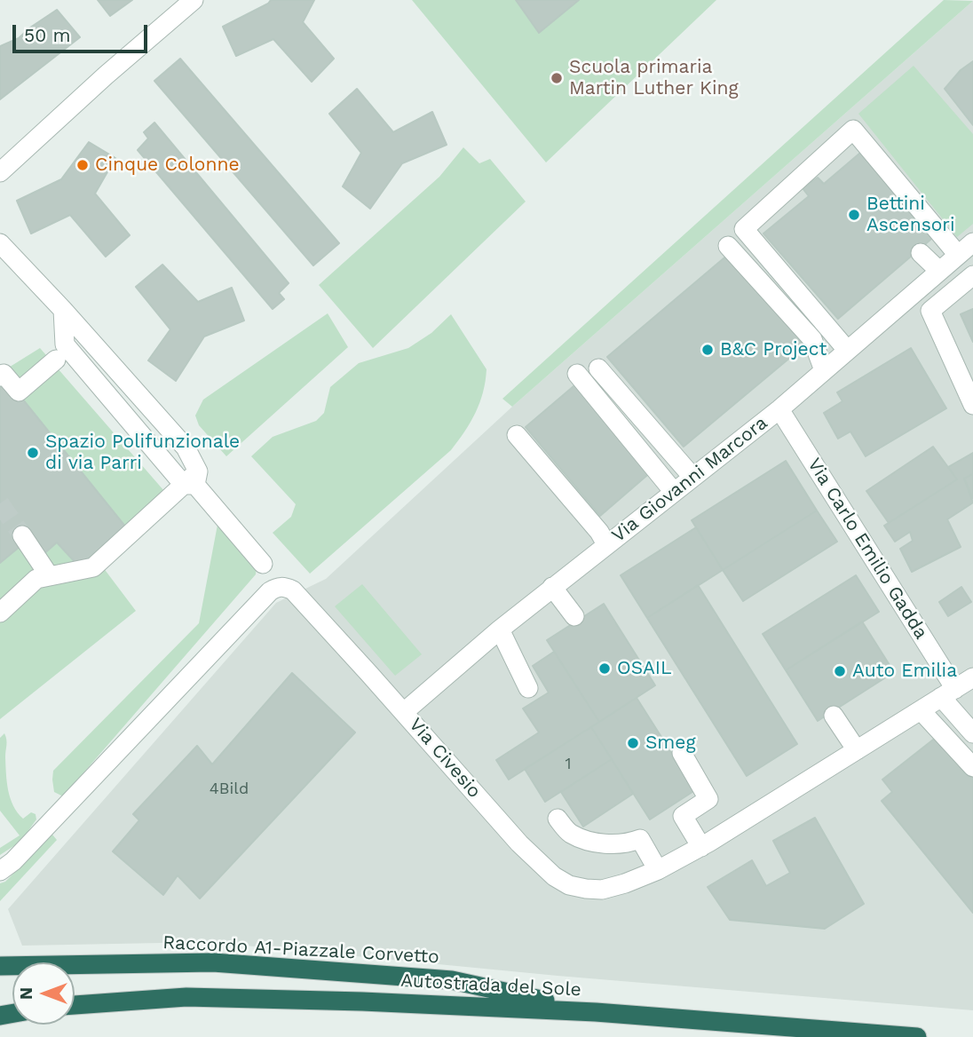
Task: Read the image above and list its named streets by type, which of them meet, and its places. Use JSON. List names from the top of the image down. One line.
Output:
{"streets":{"highway":["Raccordo A1-Piazzale Corvetto","Autostrada del Sole"],"street":["Via Giovanni Marcora","Via Carlo Emilio Gadda","Via Civesio"]},"crossings":[["Via Giovanni Marcora","Via Carlo Emilio Gadda"],["Via Giovanni Marcora","Via Civesio"],["Via Carlo Emilio Gadda","Via Civesio"],["Raccordo A1-Piazzale Corvetto","Autostrada del Sole"]],"places":["Scuola primaria Martin Luther King","Cinque Colonne","Bettini Ascensori","B&C Project","Spazio Polifunzionale di via Parri","OSAIL","Auto Emilia","Smeg"],"house_numbers":["1","4Bild"],"scale_bar":"50 m","north":"left"}
